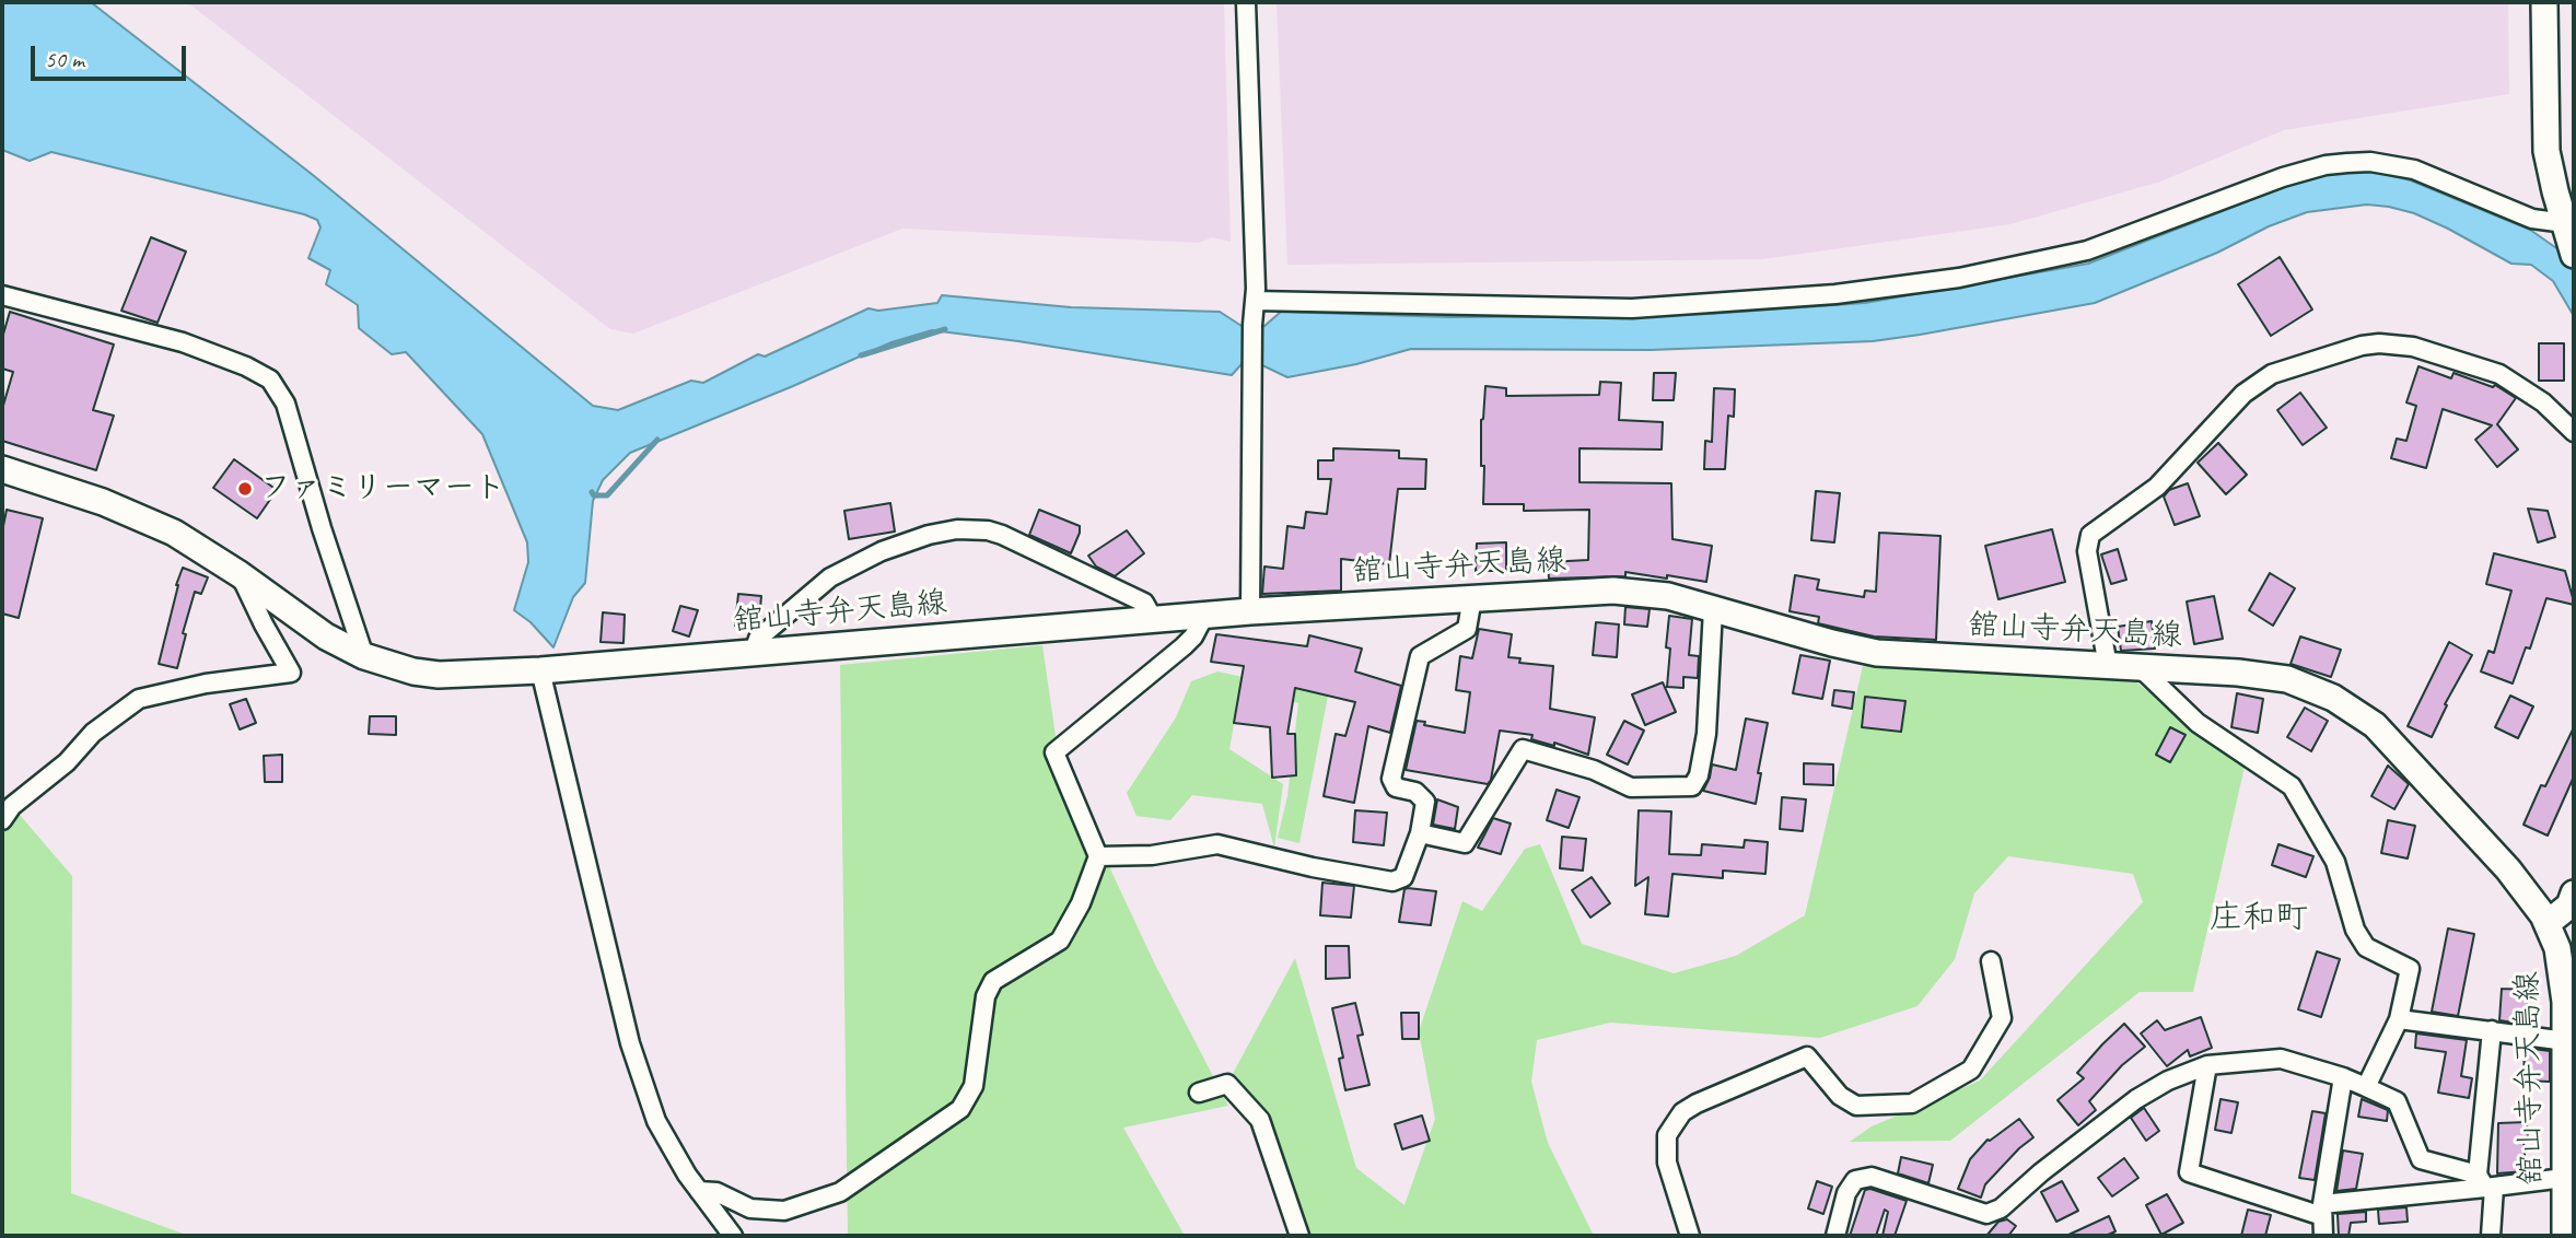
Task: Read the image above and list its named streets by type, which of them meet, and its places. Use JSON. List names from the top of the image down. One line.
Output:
{"streets":{"main road":["舘山寺弁天島線"]},"districts":["庄和町"],"places":["ファミリーマート"],"scale_bar":"50 m"}
